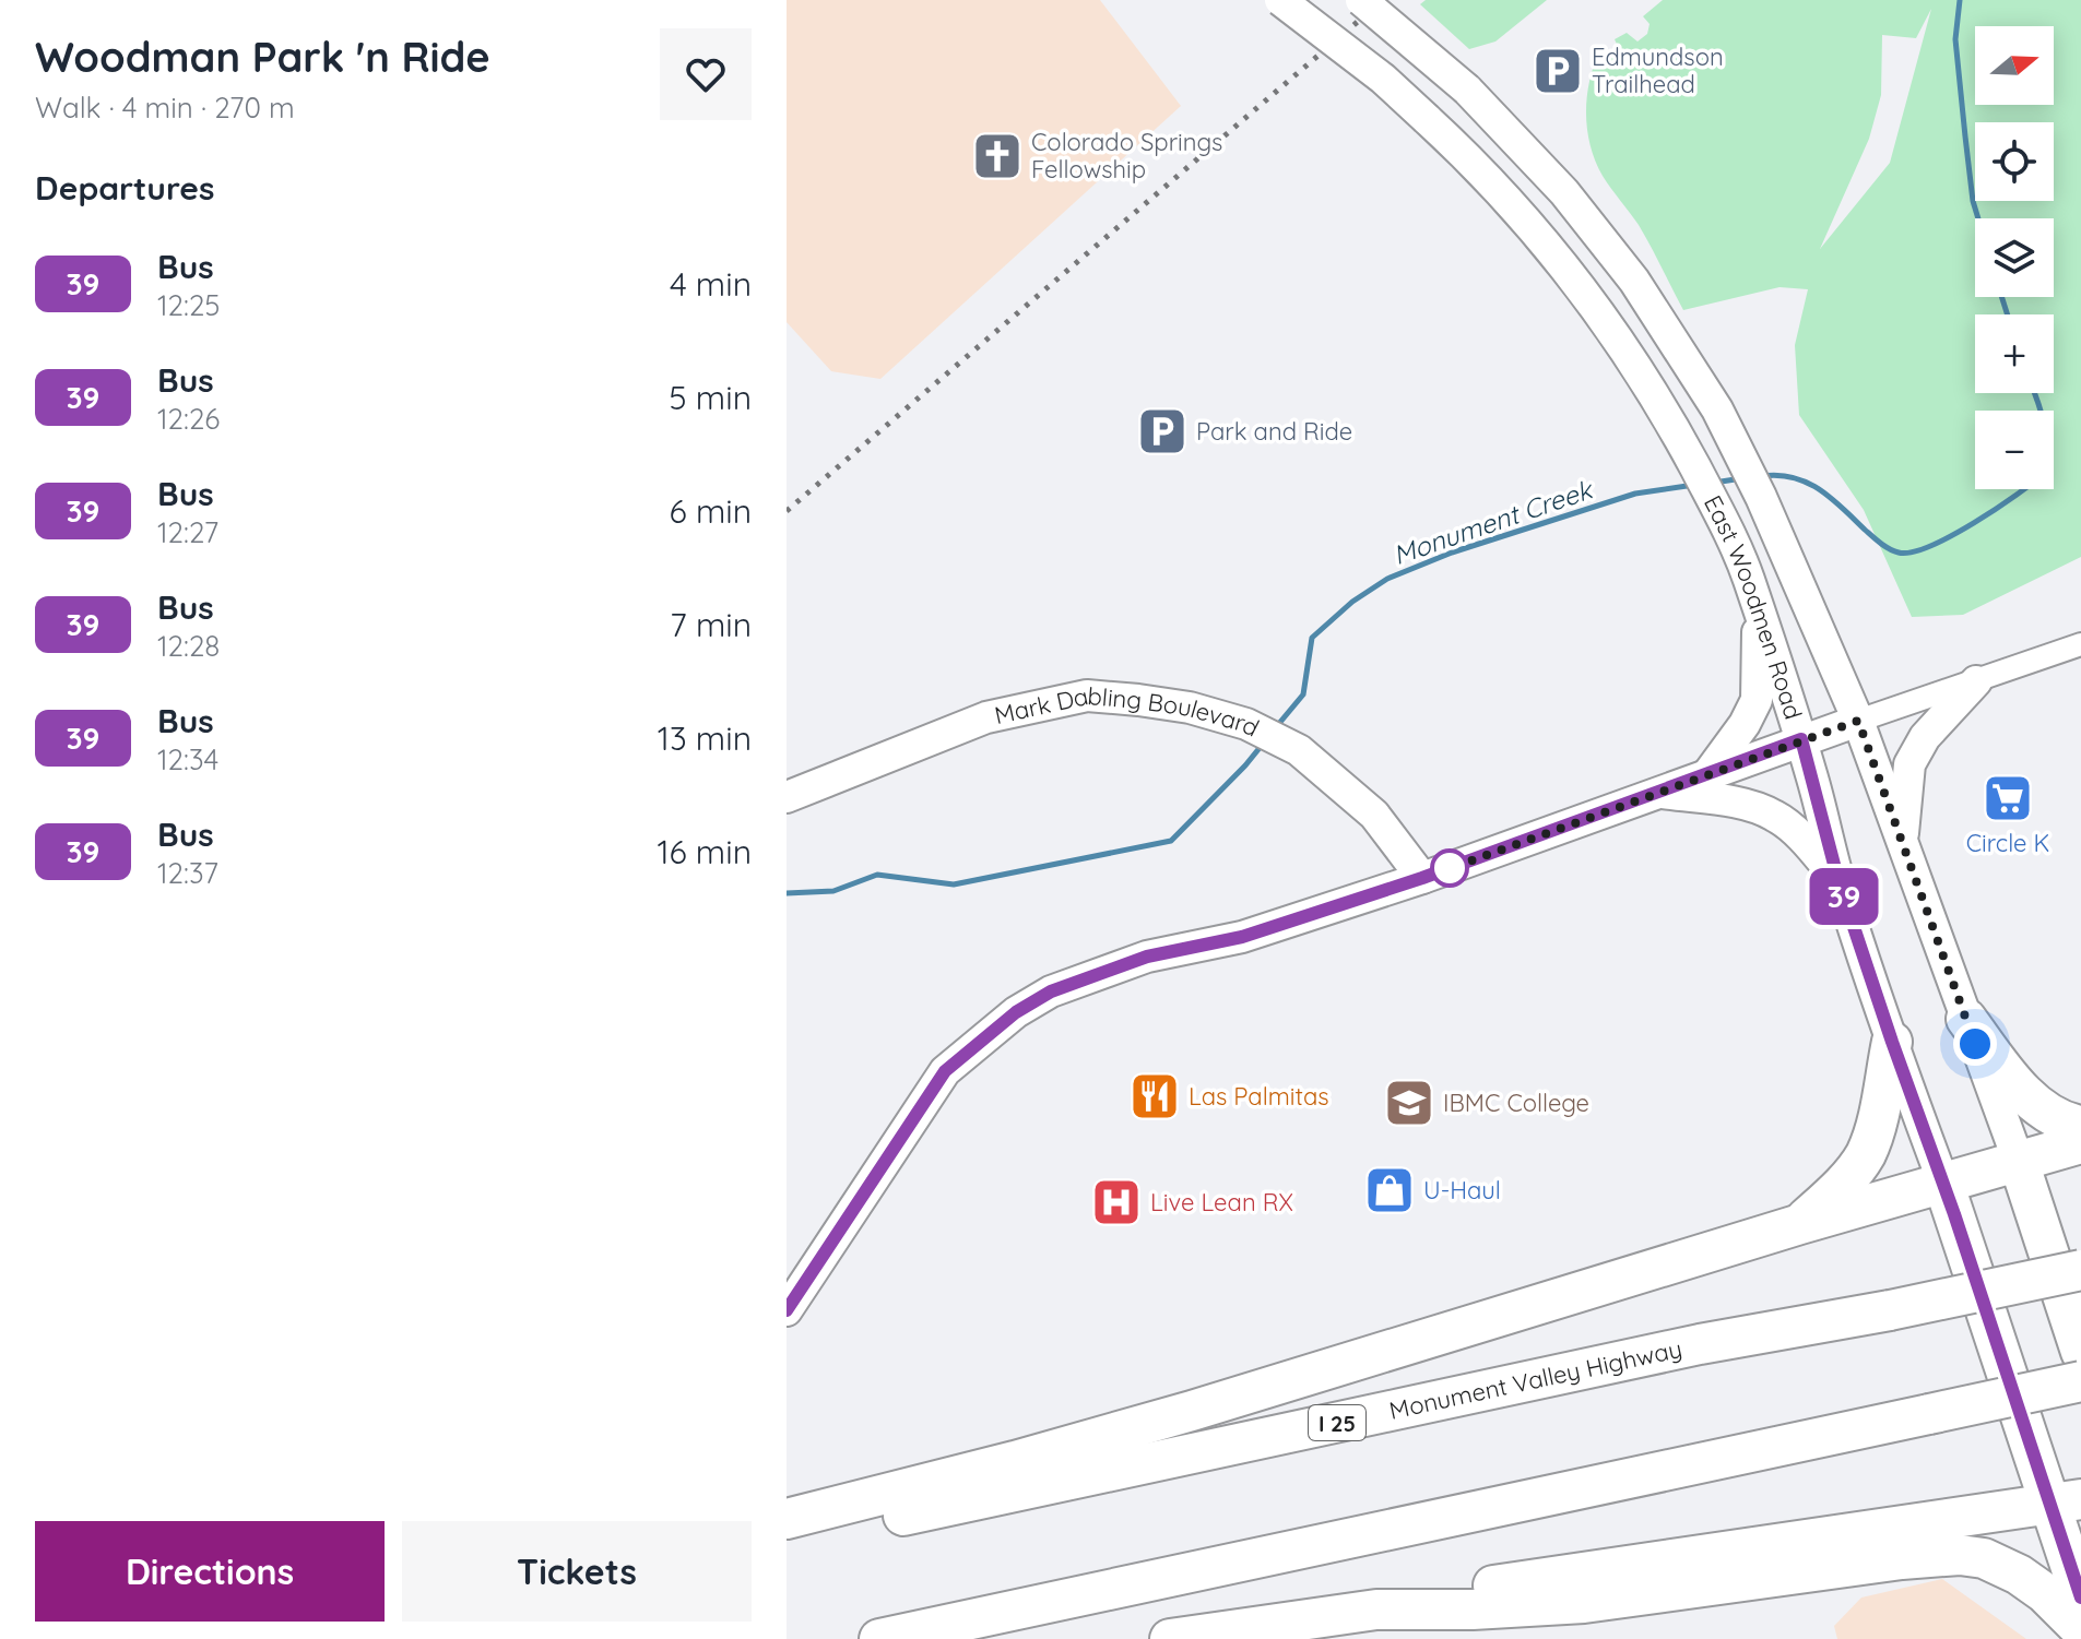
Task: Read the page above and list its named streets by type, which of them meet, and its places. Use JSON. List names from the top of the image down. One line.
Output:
{"streets":{"highway":["East Woodmen Road","Monument Valley Highway","I 25"],"main road":["Mark Dabling Boulevard"]},"water":["Monument Creek"],"places":{"parking":["Edmundson Trailhead","Park and Ride"],"church":["Colorado Springs Fellowship"],"supermarket":["Circle K"],"restaurant":["Las Palmitas"],"school or university":["IBMC College"],"shop":["U-Haul"],"hospital":["Live Lean RX"]},"lines":["bus line 39"],"north":"right","page":{"heading":[["Woodman Park 'n Ride","Walk · 4 min · 270 m"],"Departures"],"on_map":"39","map_buttons":["+","−"],"list":[{"mark":"39","name":"Bus","note":"12:25","value":"4 min"},{"mark":"39","name":"Bus","note":"12:26","value":"5 min"},{"mark":"39","name":"Bus","note":"12:27","value":"6 min"},{"mark":"39","name":"Bus","note":"12:28","value":"7 min"},{"mark":"39","name":"Bus","note":"12:34","value":"13 min"},{"mark":"39","name":"Bus","note":"12:37","value":"16 min"}],"buttons":["Directions","Tickets"]}}
